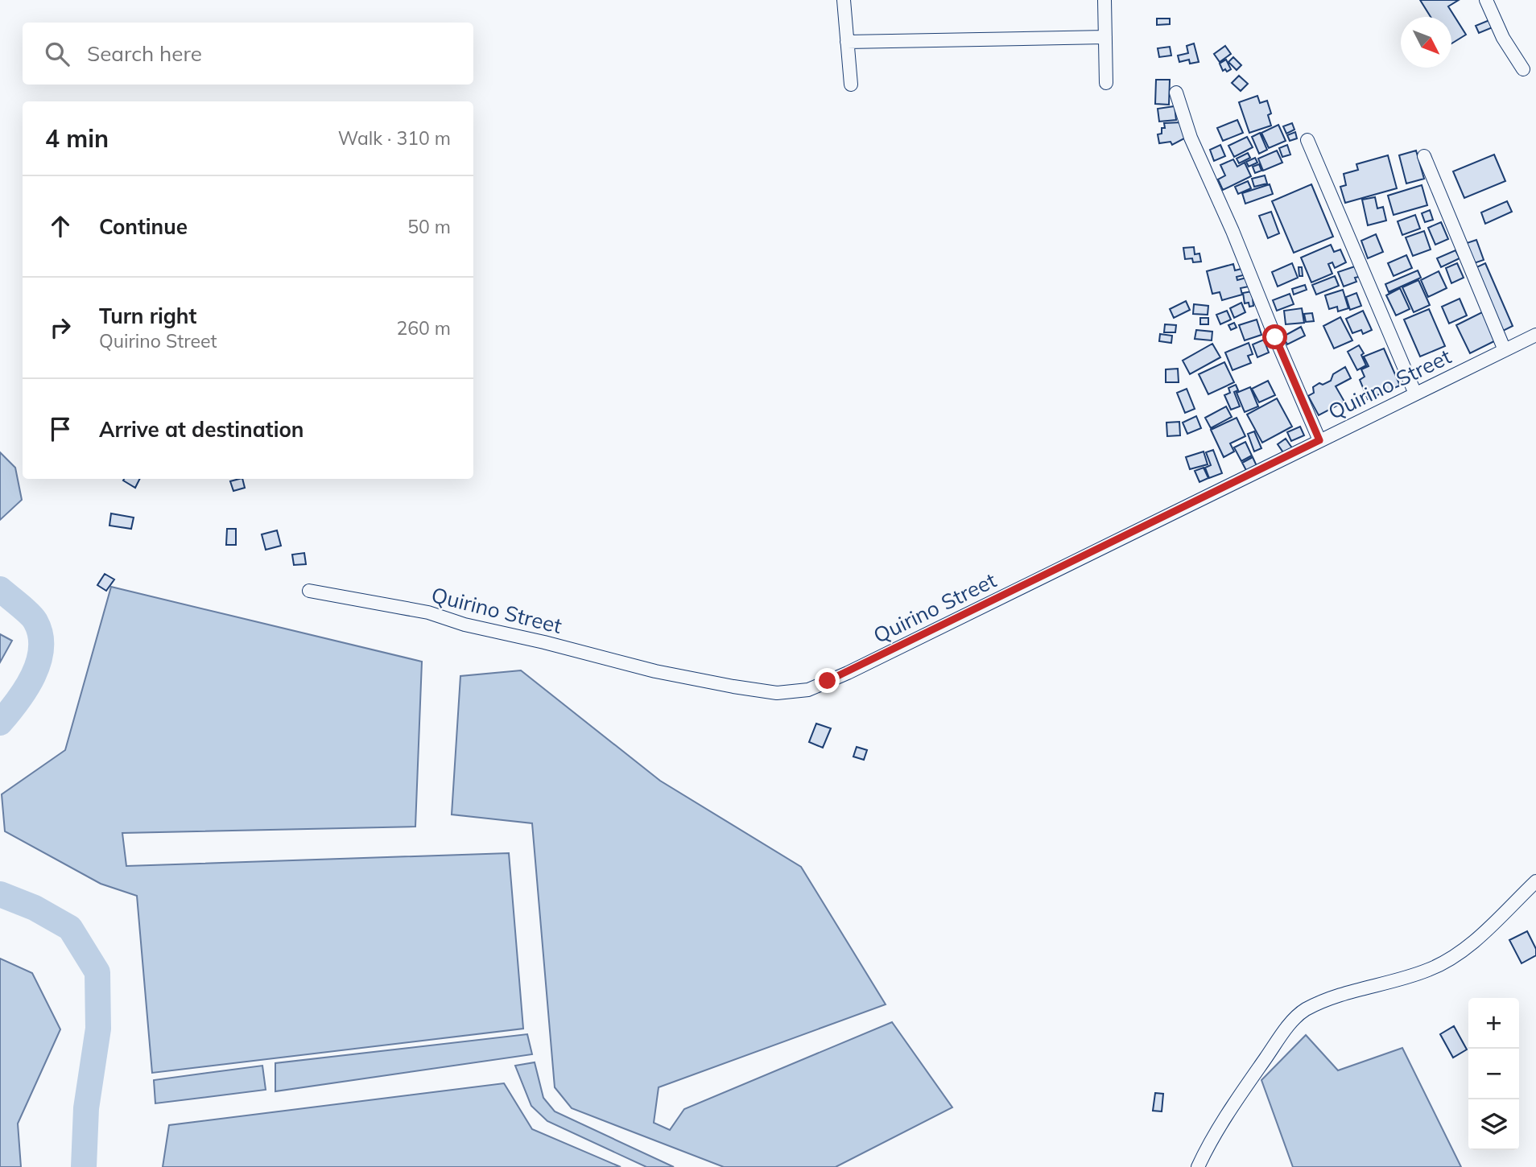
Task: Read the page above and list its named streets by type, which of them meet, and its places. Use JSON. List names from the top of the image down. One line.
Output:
{"streets":{"street":["Quirino Street"]},"north":"bottom right","page":{"search":"Search here","heading":["4 min","Walk · 310 m"],"list":[["Continue","50 m"],["Turn right","Quirino Street","260 m"],"Arrive at destination"],"map_buttons":["+","−"]}}
